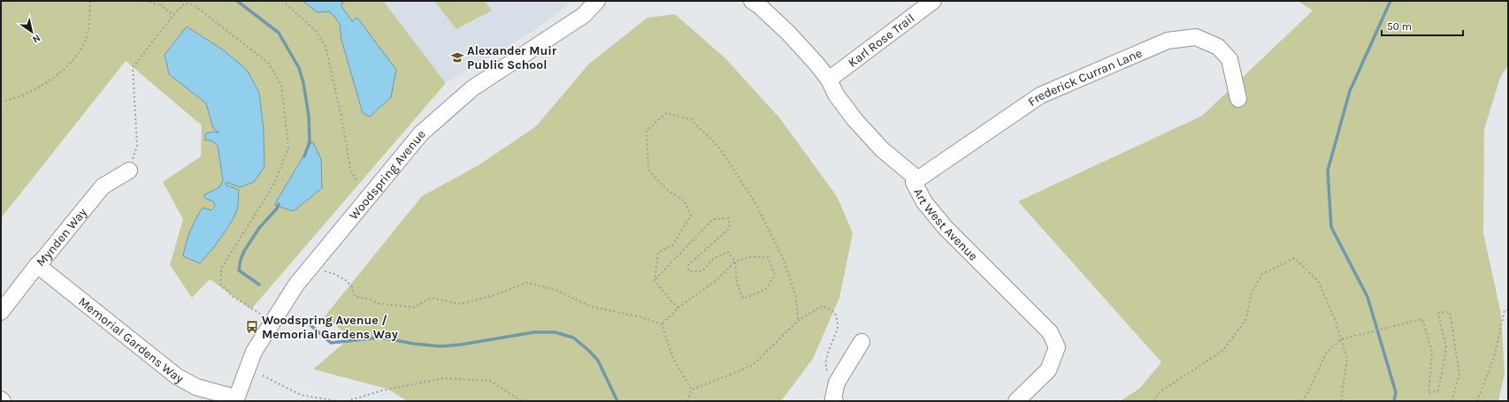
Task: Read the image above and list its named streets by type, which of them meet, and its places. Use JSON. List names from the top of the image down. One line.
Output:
{"streets":{"street":["Karl Rose Trail","Frederick Curran Lane","Woodspring Avenue","Art West Avenue","Mynden Way","Memorial Gardens Way"]},"crossings":[["Karl Rose Trail","Art West Avenue"],["Frederick Curran Lane","Art West Avenue"],["Woodspring Avenue","Memorial Gardens Way"],["Mynden Way","Memorial Gardens Way"]],"places":{"school or university":["Alexander Muir Public School"],"bus stop":["Woodspring Avenue / Memorial Gardens Way"]},"scale_bar":"50 m","north":"bottom right"}
